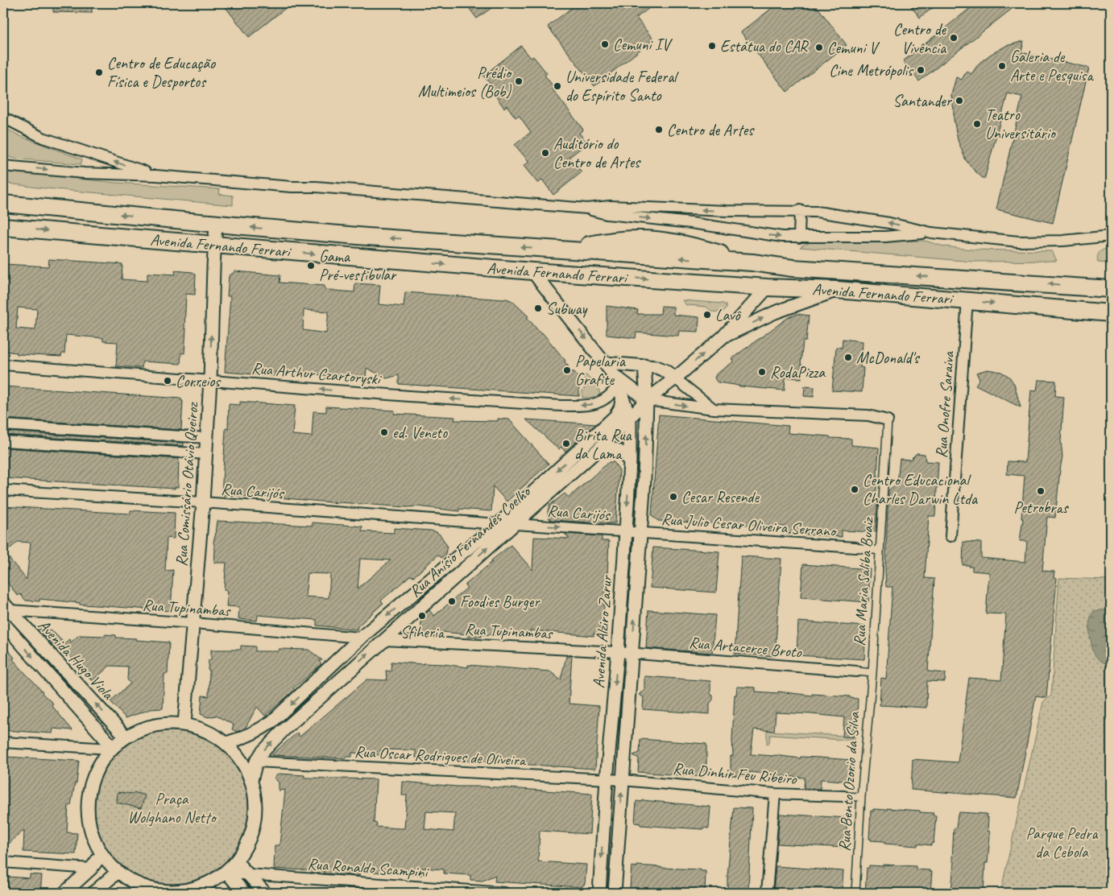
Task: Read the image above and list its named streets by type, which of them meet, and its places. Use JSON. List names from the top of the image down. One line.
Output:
{"streets":{"main road":["Avenida Fernando Ferrari"],"street":["Rua Arthur Czartoryski","Rua Onofre Saraiva","Rua Comissário Otávio Queiroz","Rua Carijós","Rua Julio Cesar Oliveira Serrano","Rua Anísio Fernandes Coelho","Rua Maria Saliba Buaiz","Rua Tupinambas","Avenida Alziro Zarur","Rua Artacerce Broto","Avenida Hugo Viola","Rua Oscar Rodrigues de Oliveira","Rua Dinhir Feu Ribeiro","Rua Bento Ozorio da Silva","Rua Ronaldo Scampini"]},"crossings":[["Avenida Fernando Ferrari","Rua Onofre Saraiva"],["Avenida Fernando Ferrari","Rua Comissário Otávio Queiroz"],["Avenida Fernando Ferrari","Rua Anísio Fernandes Coelho"],["Rua Arthur Czartoryski","Rua Comissário Otávio Queiroz"],["Rua Arthur Czartoryski","Avenida Alziro Zarur"],["Rua Comissário Otávio Queiroz","Rua Carijós"],["Rua Comissário Otávio Queiroz","Rua Tupinambas"],["Rua Carijós","Rua Julio Cesar Oliveira Serrano"],["Rua Carijós","Rua Anísio Fernandes Coelho"],["Rua Carijós","Avenida Alziro Zarur"],["Rua Julio Cesar Oliveira Serrano","Avenida Alziro Zarur"],["Rua Anísio Fernandes Coelho","Rua Tupinambas"],["Rua Anísio Fernandes Coelho","Avenida Alziro Zarur"],["Rua Anísio Fernandes Coelho","Rua Oscar Rodrigues de Oliveira"],["Rua Maria Saliba Buaiz","Rua Bento Ozorio da Silva"],["Rua Tupinambas","Avenida Alziro Zarur"],["Rua Tupinambas","Rua Artacerce Broto"],["Rua Tupinambas","Avenida Hugo Viola"],["Avenida Alziro Zarur","Rua Artacerce Broto"],["Avenida Alziro Zarur","Rua Oscar Rodrigues de Oliveira"],["Avenida Alziro Zarur","Rua Dinhir Feu Ribeiro"],["Rua Oscar Rodrigues de Oliveira","Rua Dinhir Feu Ribeiro"]],"one_way":["Rua Arthur Czartoryski"],"parks":["Praça Wolghano Netto","Parque Pedra da Cebola"],"places":["Centro de Vivência","Cemuni IV","Estátua do CAR","Cemuni V","Galeria de Arte e Pesquisa","Cine Metrópolis","Centro de Educação Física e Desportos","Prédio Multimeios (Bob)","Universidade Federal do Espírito Santo","Santander","Teatro Universitário","Centro de Artes","Auditório do Centro de Artes","Gama Pré-vestibular","Subway","Lavô","McDonald's","Papelaria Grafite","RodaPizza","Correios","ed. Veneto","Birita Rua da Lama","Centro Educacional Charles Darwin Ltda","Petrobras","Cesar Resende","Foodies Burger","Sfiheria"]}
